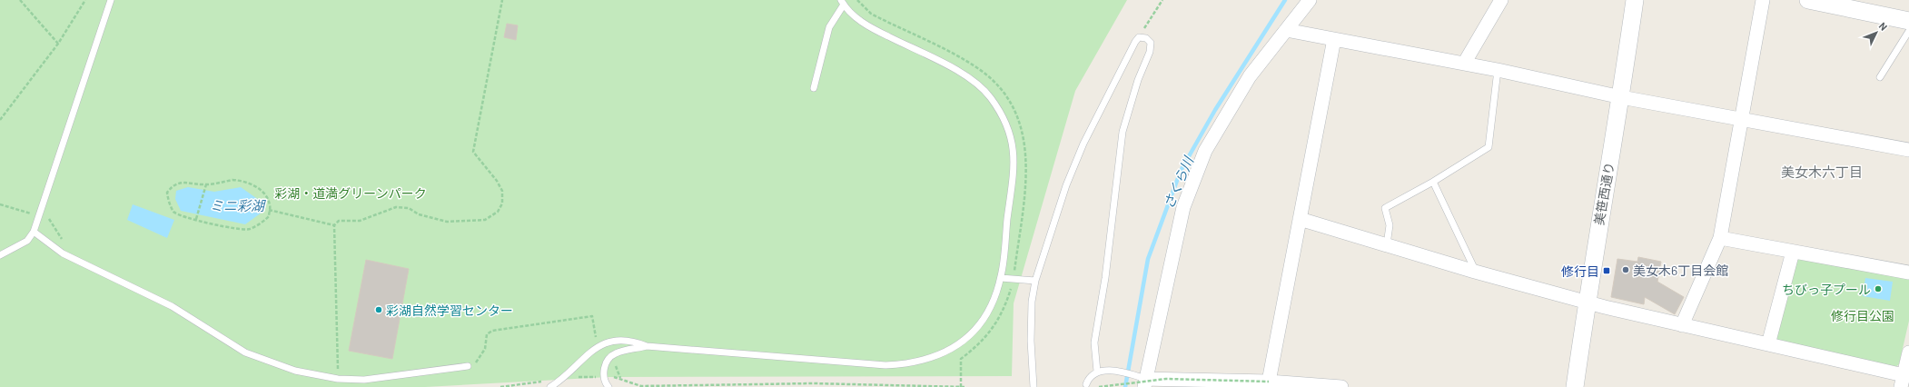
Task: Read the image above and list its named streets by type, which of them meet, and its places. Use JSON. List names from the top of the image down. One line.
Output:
{"streets":{"street":["美笹西通り"]},"districts":["美女木六丁目"],"water":["さくら川","ミニ彩湖"],"parks":["彩湖・道満グリーンパーク","修行目公園"],"places":{"other":["美女木6丁目会館","ちびっ子プール","彩湖自然学習センター"],"transit":["修行目"]},"north":"top right"}
